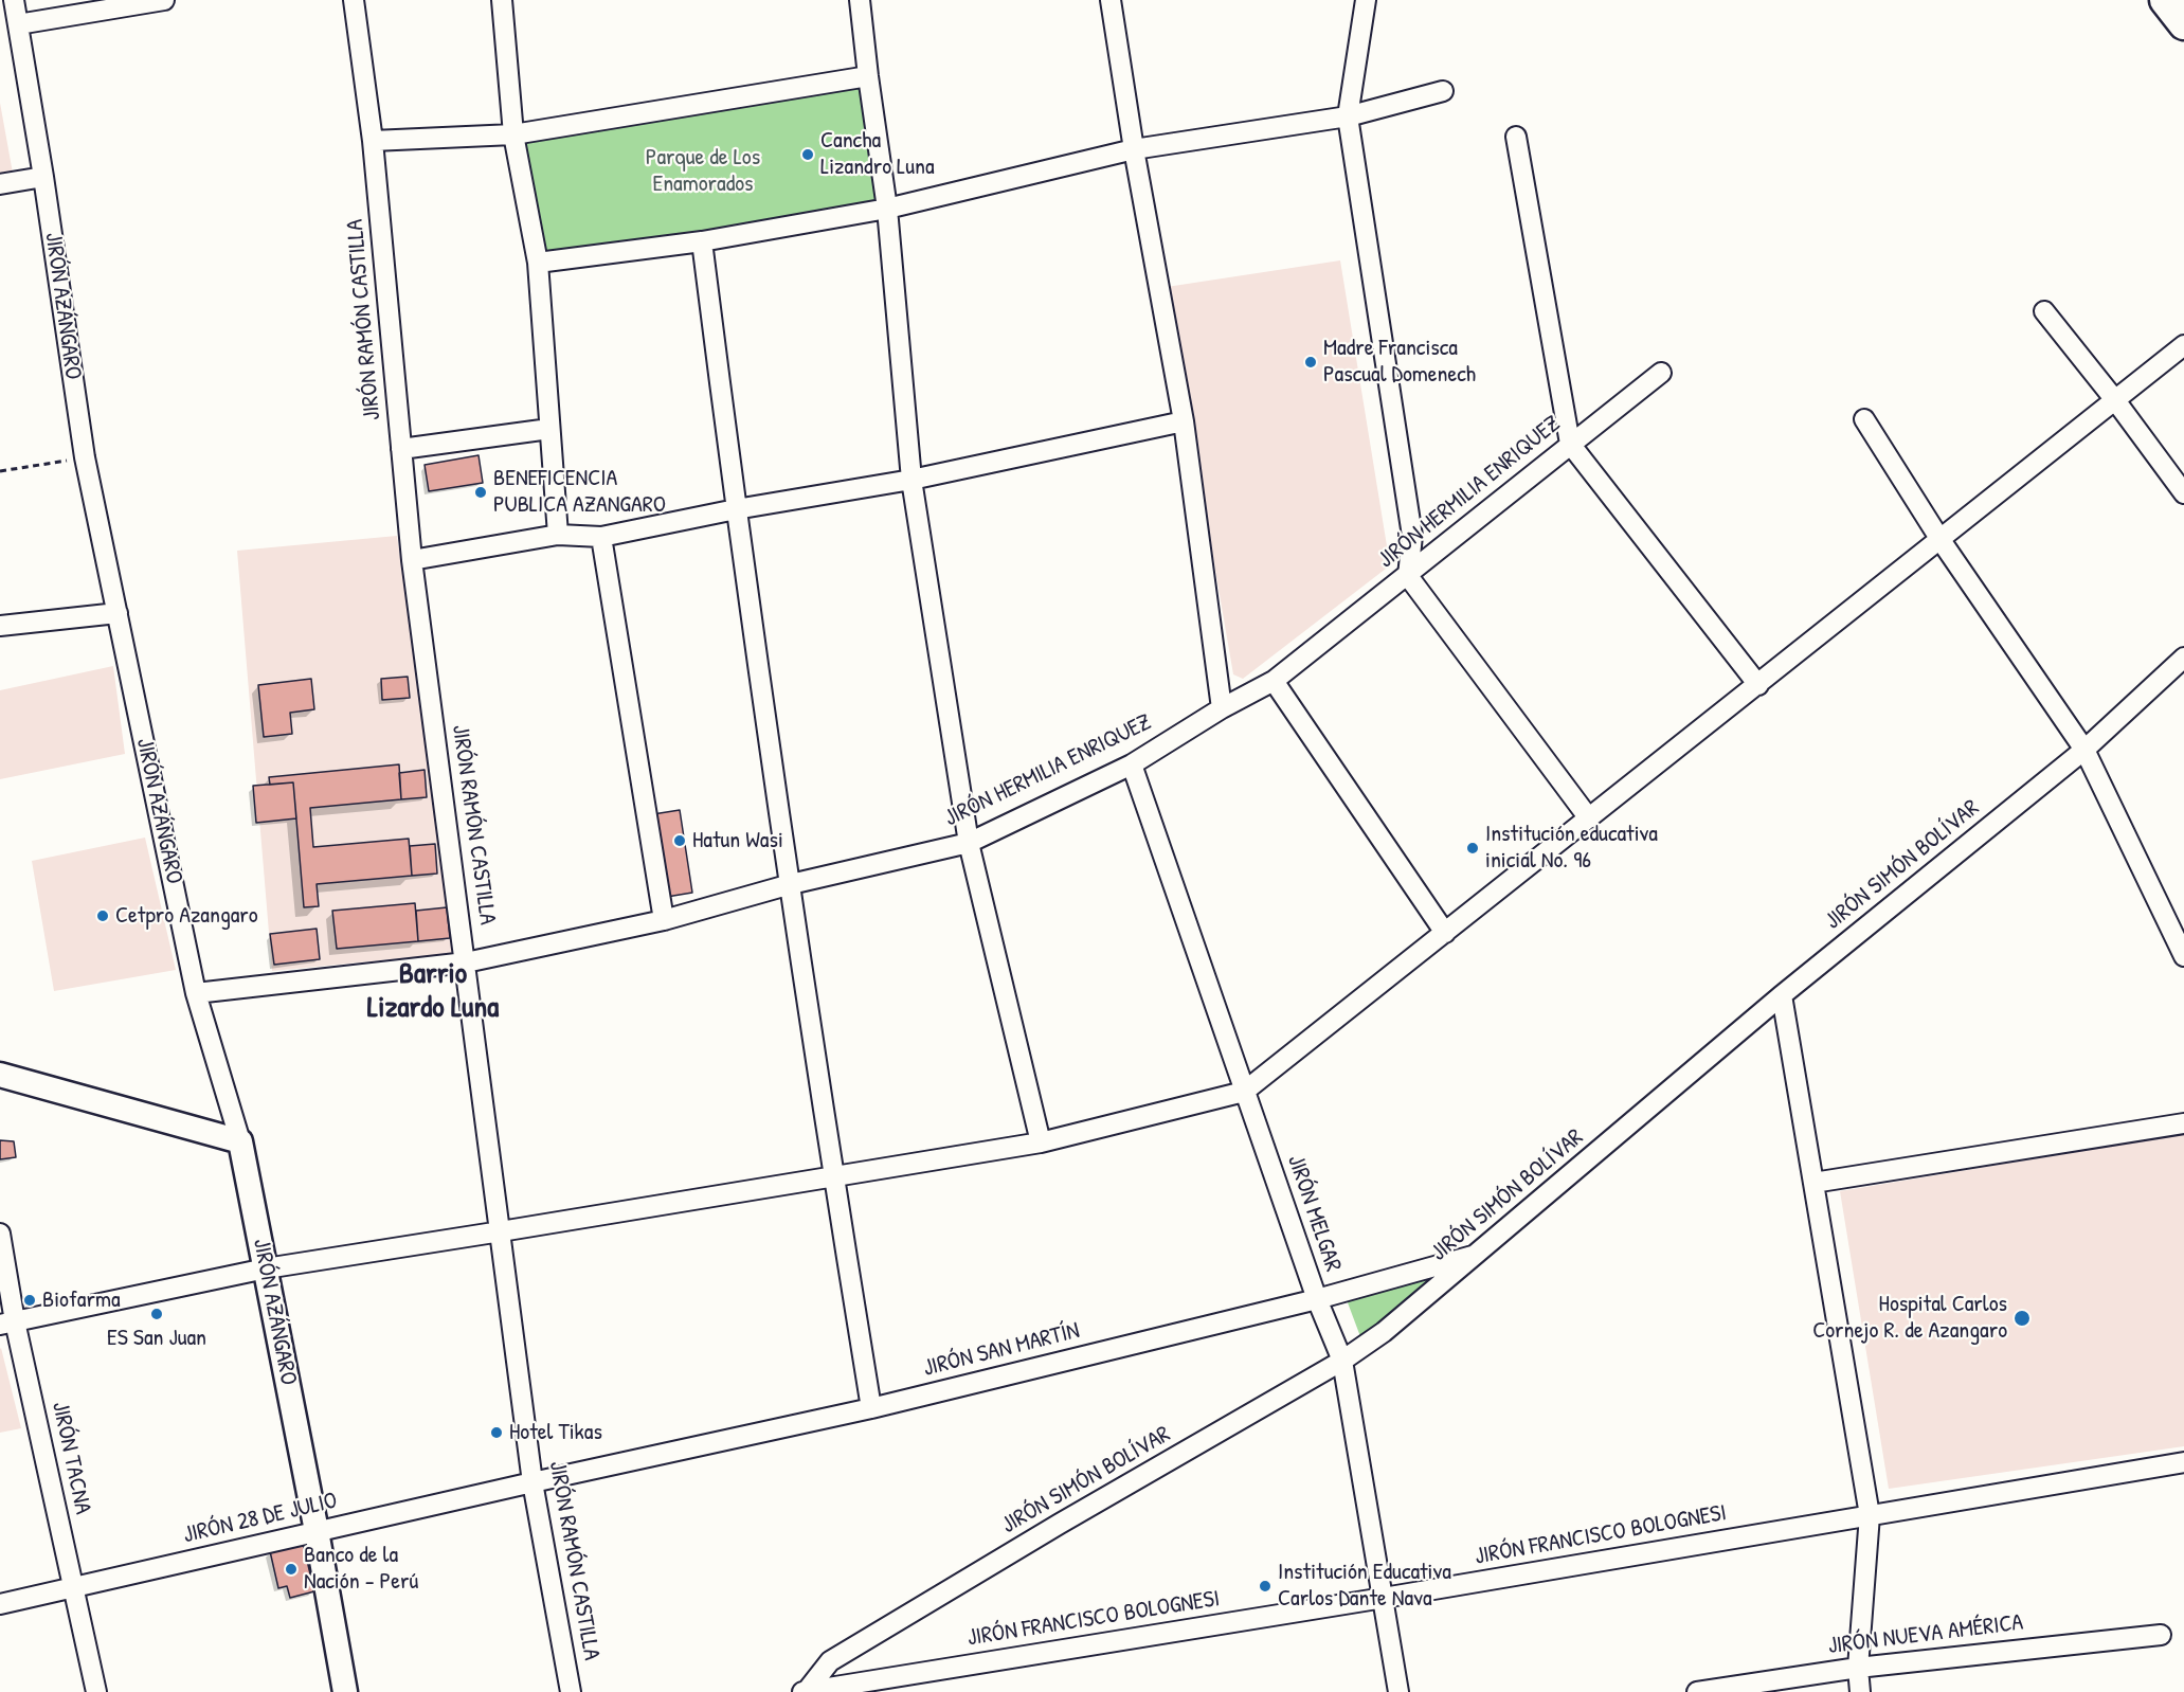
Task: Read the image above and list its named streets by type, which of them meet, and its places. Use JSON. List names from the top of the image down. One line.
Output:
{"streets":{"street":["JIRÓN AZÁNGARO","JIRÓN RAMÓN CASTILLA","JIRÓN HERMILIA ENRIQUEZ","JIRÓN SIMÓN BOLÍVAR","JIRÓN MELGAR","JIRÓN SAN MARTÍN","JIRÓN TACNA","JIRÓN 28 DE JULIO","JIRÓN FRANCISCO BOLOGNESI","JIRÓN NUEVA AMÉRICA"]},"crossings":[["JIRÓN AZÁNGARO","JIRÓN HERMILIA ENRIQUEZ"],["JIRÓN AZÁNGARO","JIRÓN 28 DE JULIO"],["JIRÓN RAMÓN CASTILLA","JIRÓN HERMILIA ENRIQUEZ"],["JIRÓN RAMÓN CASTILLA","JIRÓN SAN MARTÍN"],["JIRÓN RAMÓN CASTILLA","JIRÓN 28 DE JULIO"],["JIRÓN HERMILIA ENRIQUEZ","JIRÓN MELGAR"],["JIRÓN SIMÓN BOLÍVAR","JIRÓN MELGAR"],["JIRÓN SIMÓN BOLÍVAR","JIRÓN SAN MARTÍN"],["JIRÓN SIMÓN BOLÍVAR","JIRÓN FRANCISCO BOLOGNESI"],["JIRÓN MELGAR","JIRÓN SAN MARTÍN"],["JIRÓN MELGAR","JIRÓN FRANCISCO BOLOGNESI"],["JIRÓN SAN MARTÍN","JIRÓN 28 DE JULIO"],["JIRÓN TACNA","JIRÓN 28 DE JULIO"]],"districts":["Barrio Lizardo Luna"],"parks":["Parque de Los Enamorados"],"places":["Cancha Lizandro Luna","Madre Francisca Pascual Domenech","BENEFICENCIA PUBLICA AZANGARO","Hatun Wasi","Institución educativa inicial No. 96","Cetpro Azangaro","Biofarma","ES San Juan","Hospital Carlos Cornejo R. de Azangaro","Hotel Tikas","Banco de la Nación - Perú","Institución Educativa Carlos Dante Nava"]}
